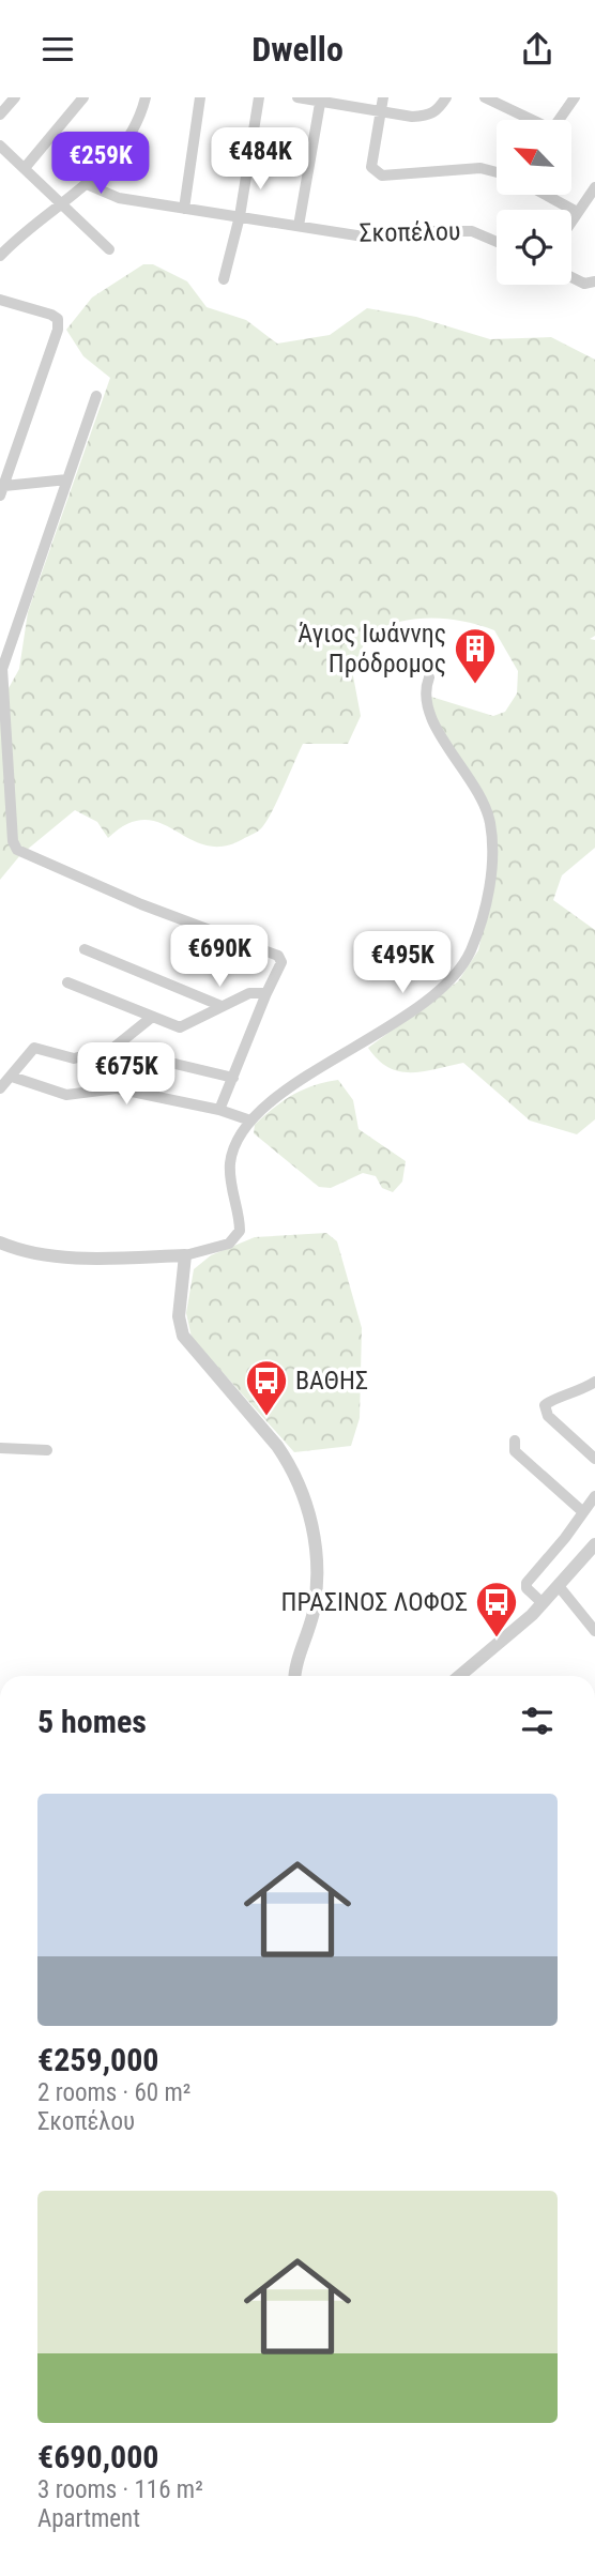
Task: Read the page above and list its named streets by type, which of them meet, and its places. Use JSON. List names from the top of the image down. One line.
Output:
{"streets":{"street":["Σκοπέλου"]},"places":{"building":["Άγιος Ιωάννης Πρόδρομος"],"bus stop":["ΒΑΘΗΣ","ΠΡΑΣΙΝΟΣ ΛΟΦΟΣ"]},"north":"top left","page":{"header":"Dwello","price":["€484K","€259K","€690K","€495K","€675K"],"heading":"5 homes","list":[{"name":"€259,000","note":"2 rooms · 60 m² · Σκοπέλου"},{"name":"€690,000","note":"3 rooms · 116 m² · Apartment"}]}}
